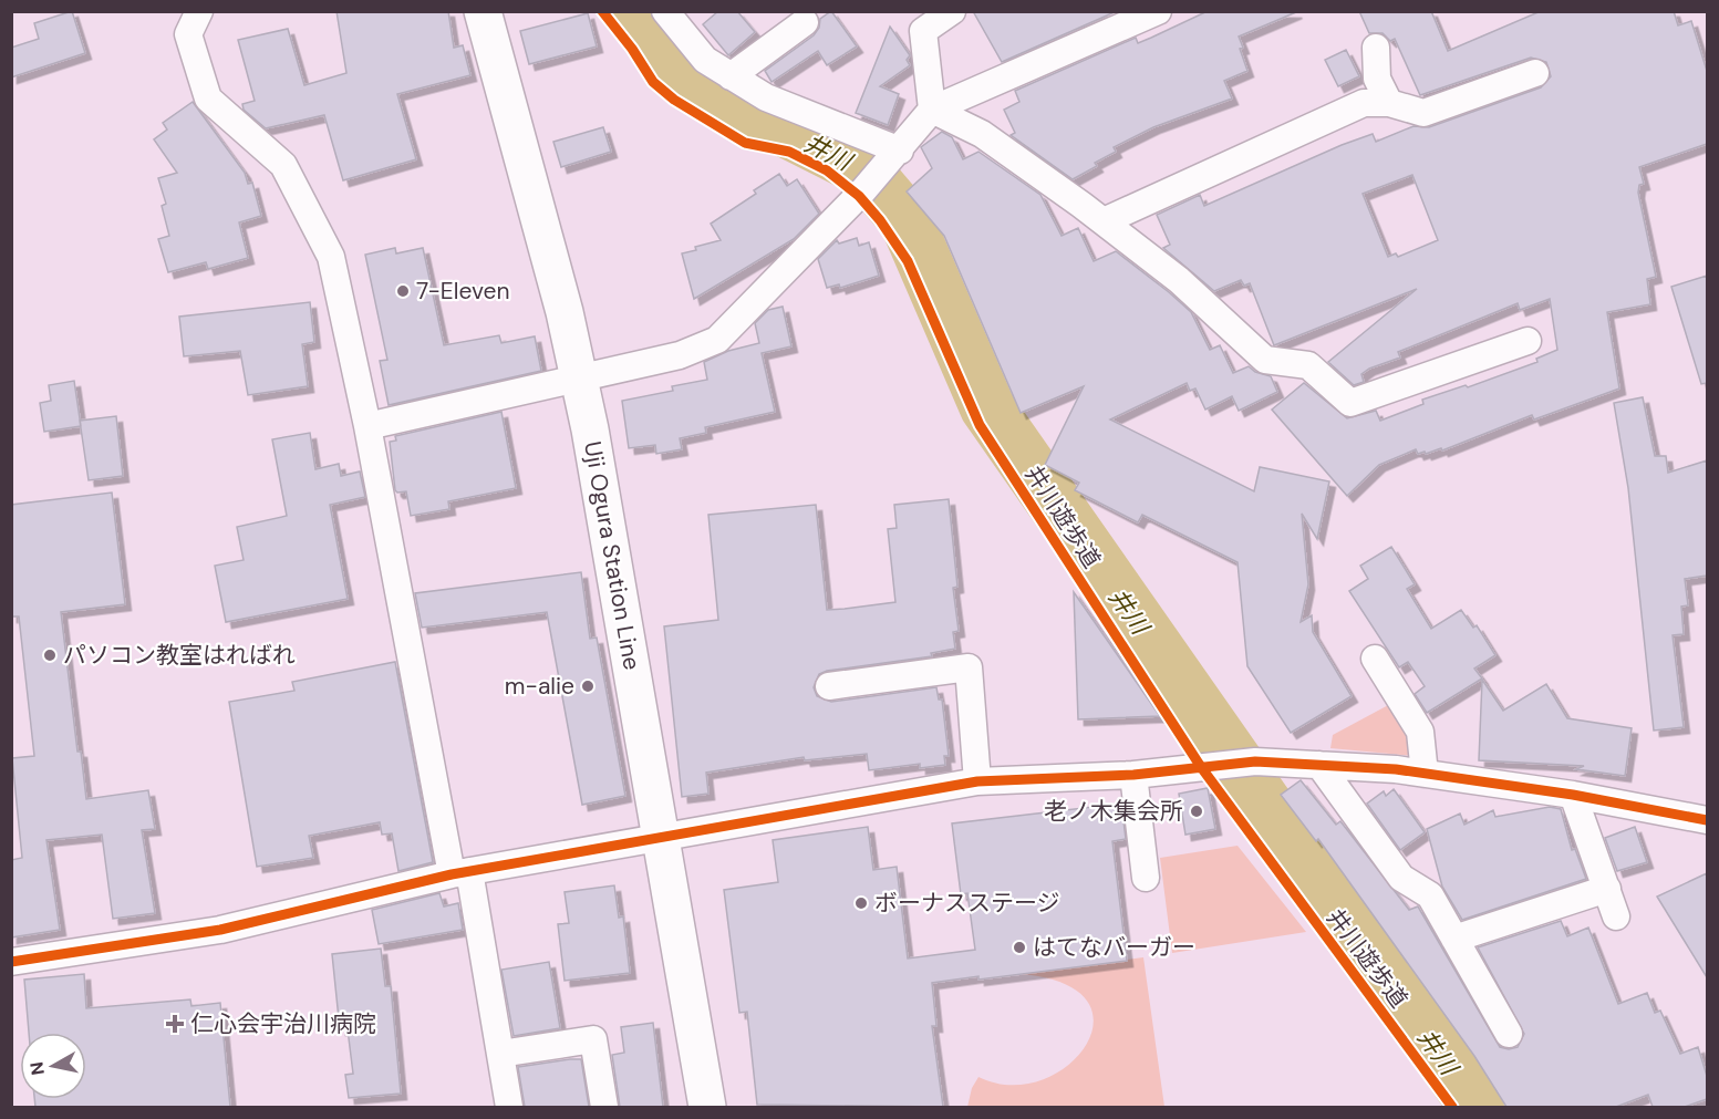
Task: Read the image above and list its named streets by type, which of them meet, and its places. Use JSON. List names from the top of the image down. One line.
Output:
{"streets":{"main road":["Uji Ogura Station Line"],"cycle path":["井川遊歩道"]},"water":["井川"],"places":{"other":["7-Eleven","パソコン教室はればれ","m-alie","老ノ木集会所","ボーナスステージ","はてなバーガー"],"health":["仁心会宇治川病院"]},"north":"left"}
